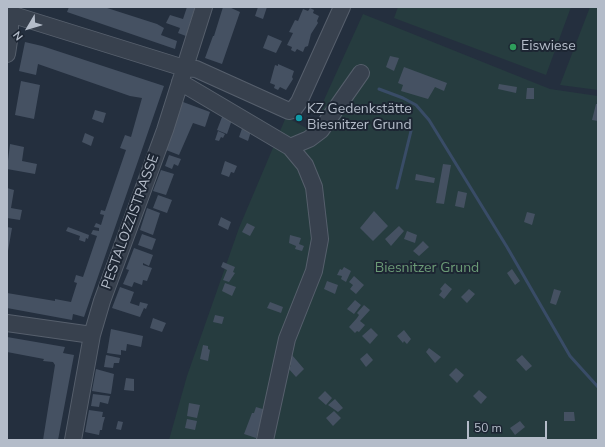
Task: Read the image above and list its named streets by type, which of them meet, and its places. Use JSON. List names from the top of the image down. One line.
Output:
{"streets":{"street":["PESTALOZZISTRASSE"]},"parks":["Biesnitzer Grund"],"places":["Eiswiese","KZ Gedenkstätte Biesnitzer Grund"],"scale_bar":"50 m","north":"bottom left"}
